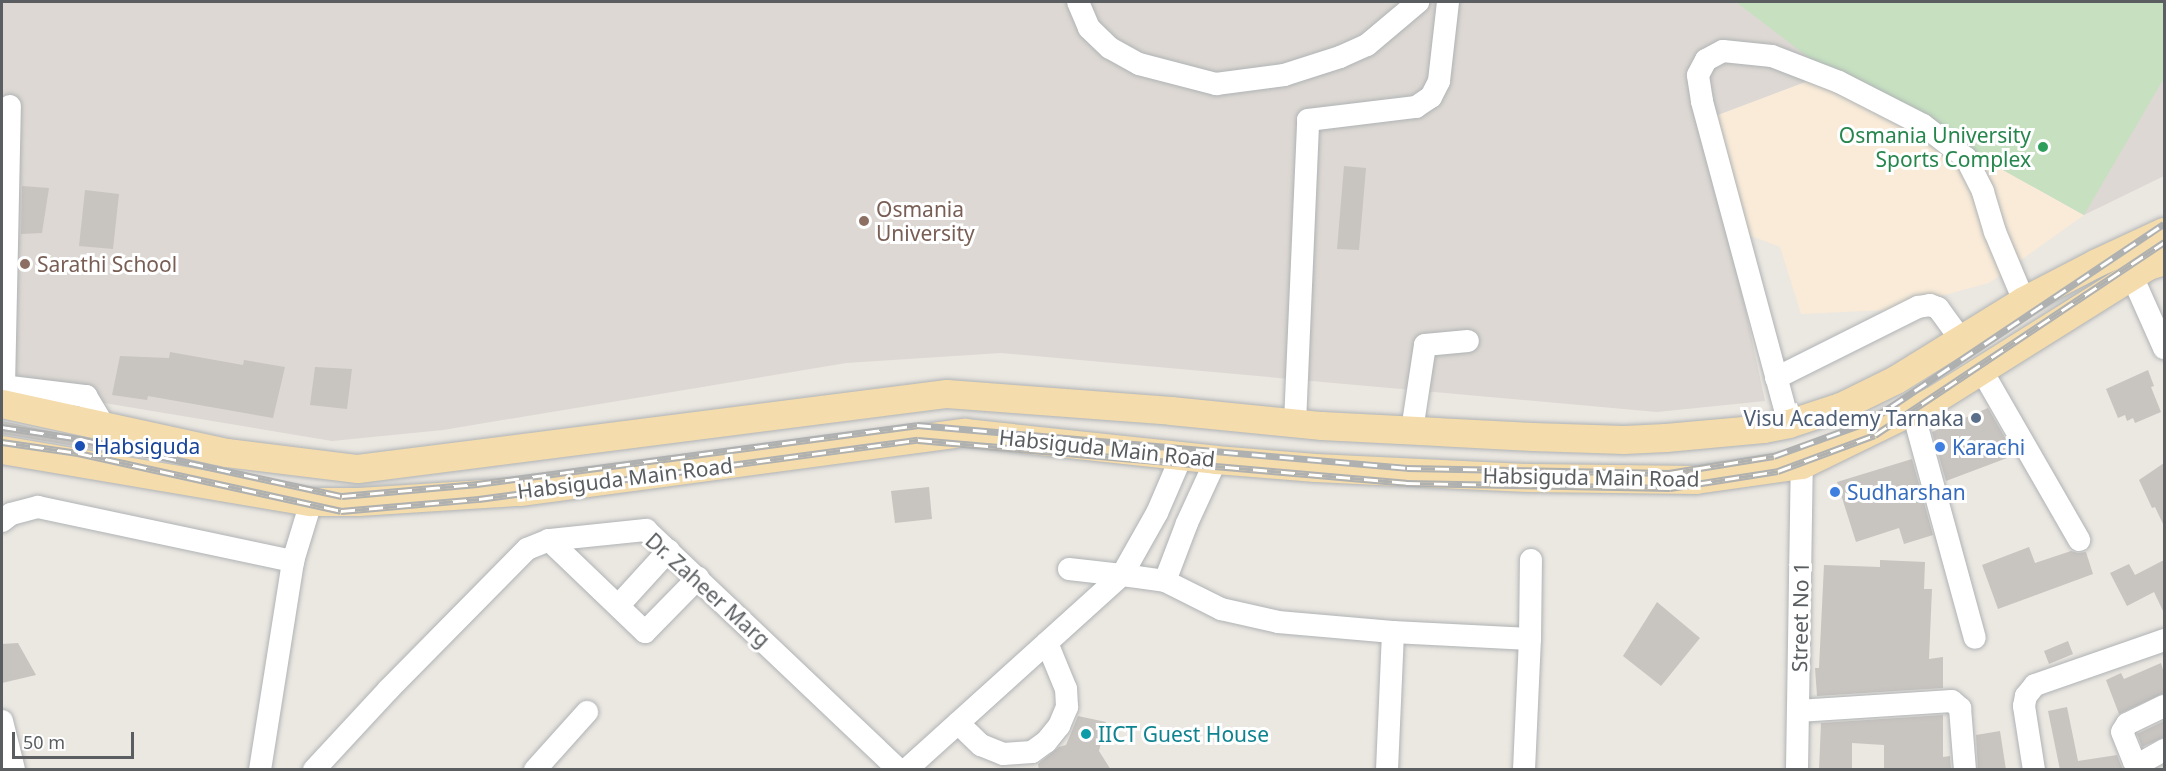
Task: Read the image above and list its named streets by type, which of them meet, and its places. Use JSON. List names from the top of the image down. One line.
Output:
{"streets":{"main road":["Habsiguda Main Road"],"street":["Dr. Zaheer Marg","Street No 1"]},"crossings":[["Habsiguda Main Road","Street No 1"]],"places":["Osmania University Sports Complex","Osmania University","Sarathi School","Visu Academy Tarnaka","Habsiguda","Karachi","Sudharshan","IICT Guest House"],"scale_bar":"50 m"}
